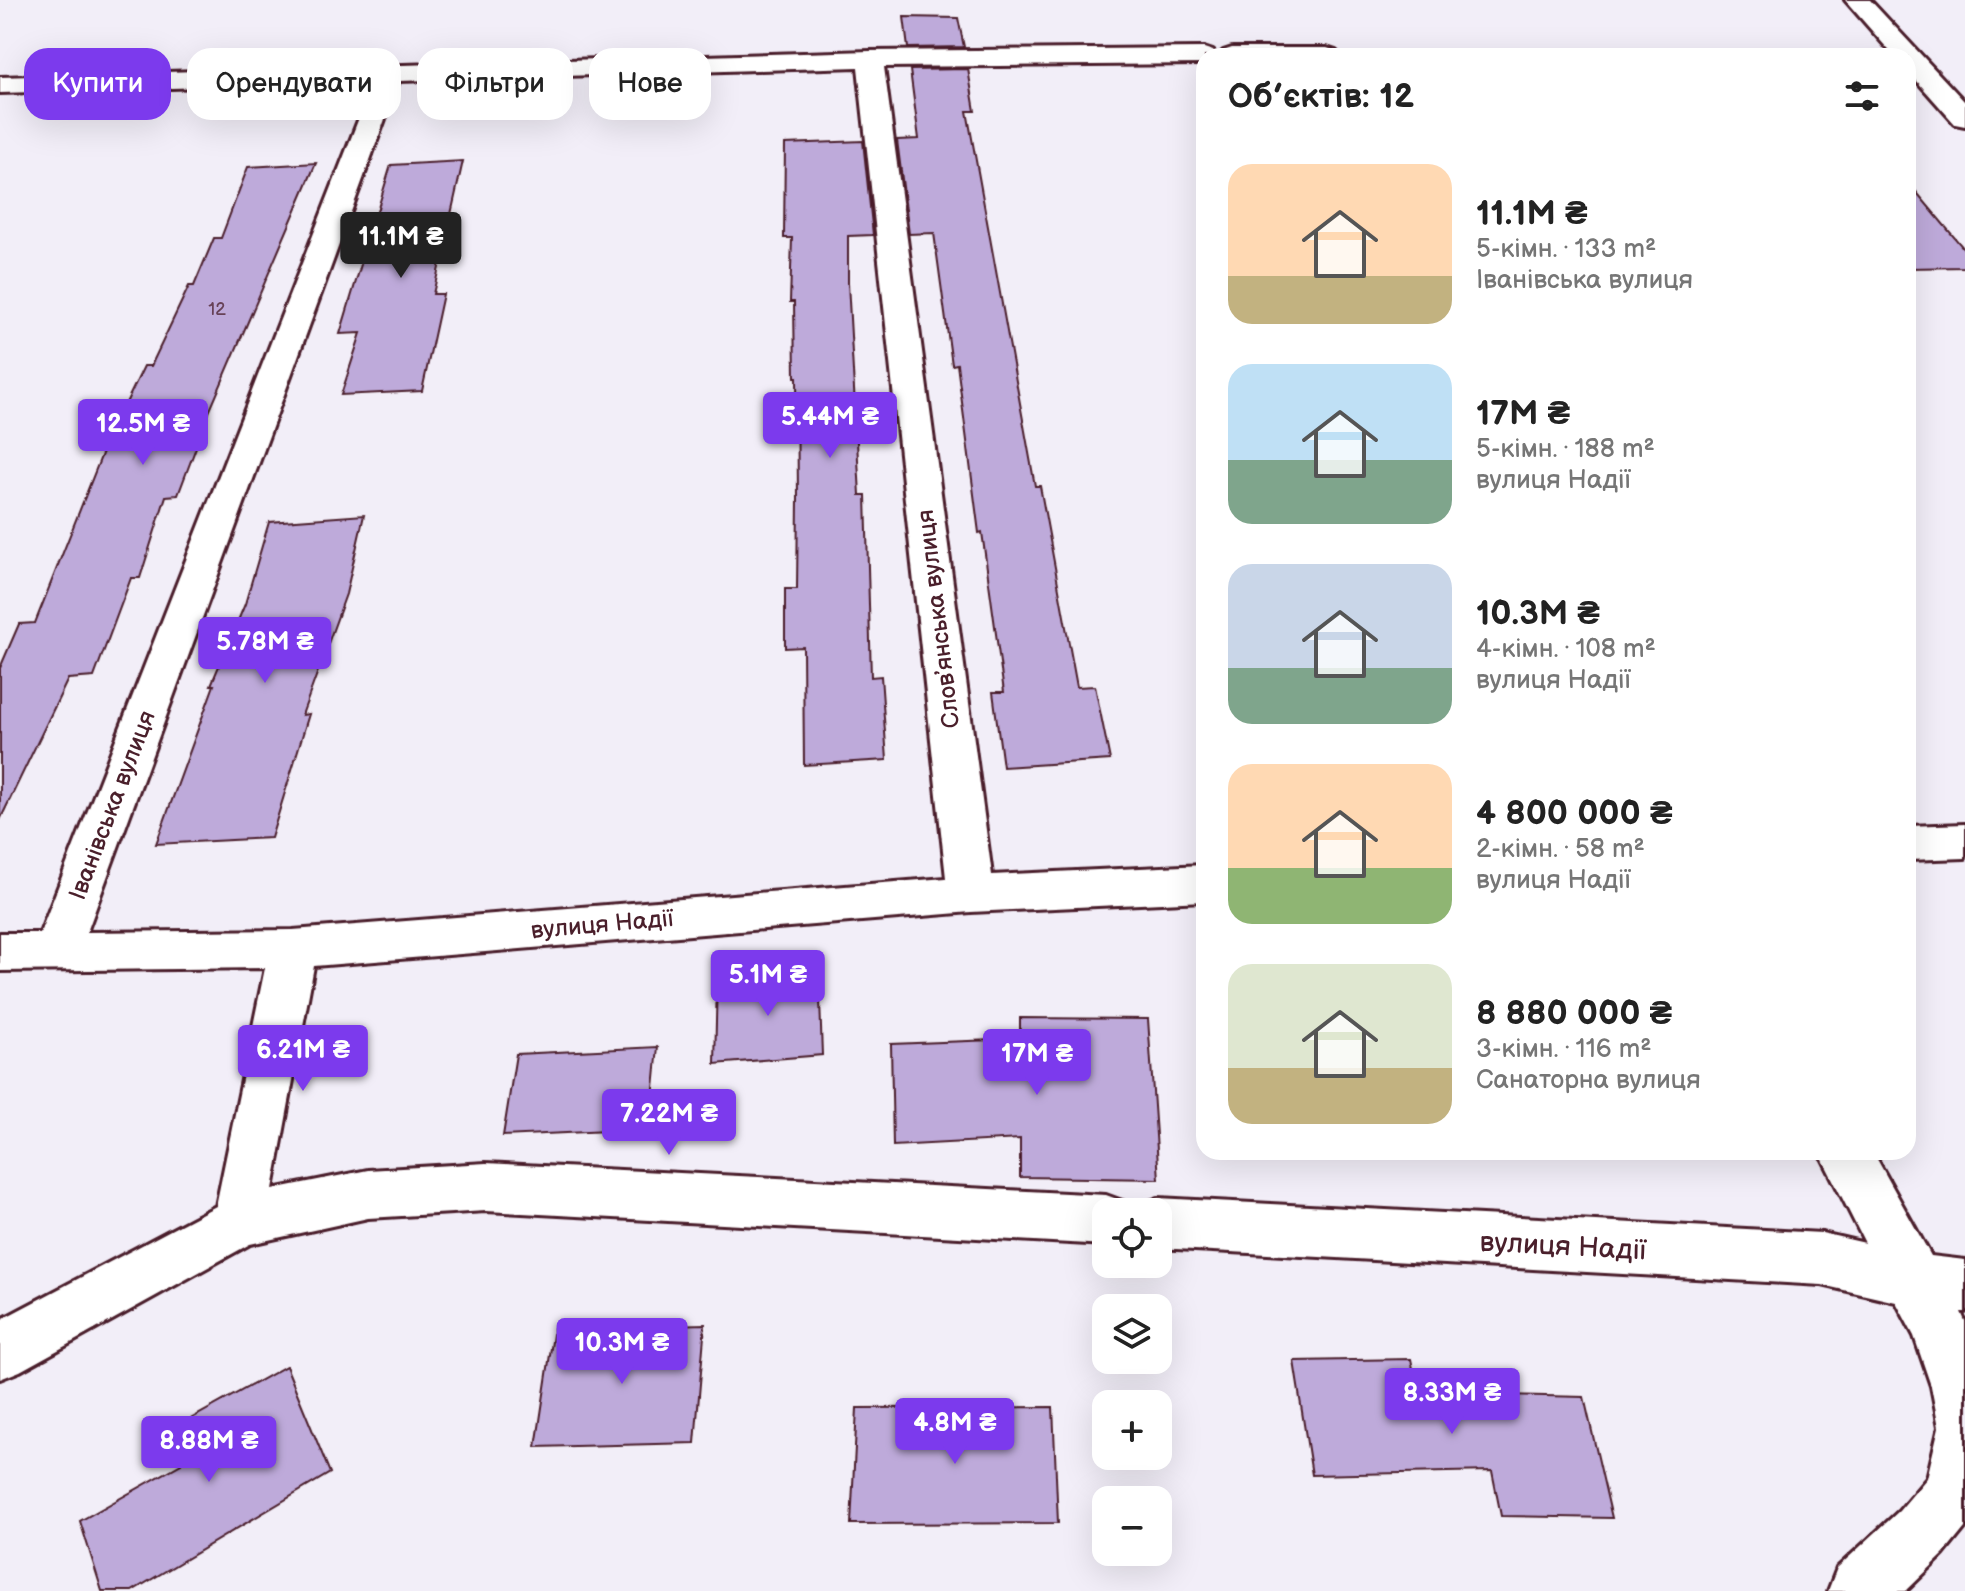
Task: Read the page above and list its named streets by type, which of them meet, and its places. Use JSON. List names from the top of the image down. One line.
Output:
{"streets":{"street":["Словʼянська вулиця","Іванівська вулиця","вулиця Надії"]},"crossings":[["Словʼянська вулиця","вулиця Надії"],["Іванівська вулиця","вулиця Надії"]],"house_numbers":["12"],"page":{"chip":["Купити","Орендувати","Фільтри","Нове"],"heading":"Об’єктів: 12","list":[{"name":"11.1M ₴","note":"5-кімн. · 133 m² · Іванівська вулиця"},{"name":"17M ₴","note":"5-кімн. · 188 m² · вулиця Надії"},{"name":"10.3M ₴","note":"4-кімн. · 108 m² · вулиця Надії"},{"name":"4 800 000 ₴","note":"2-кімн. · 58 m² · вулиця Надії"},{"name":"8 880 000 ₴","note":"3-кімн. · 116 m² · Санаторна вулиця"}],"price":["11.1M ₴","5.44M ₴","12.5M ₴","5.78M ₴","5.1M ₴","6.21M ₴","17M ₴","7.22M ₴","10.3M ₴","8.33M ₴","4.8M ₴","8.88M ₴"],"map_buttons":["+","−"]}}
